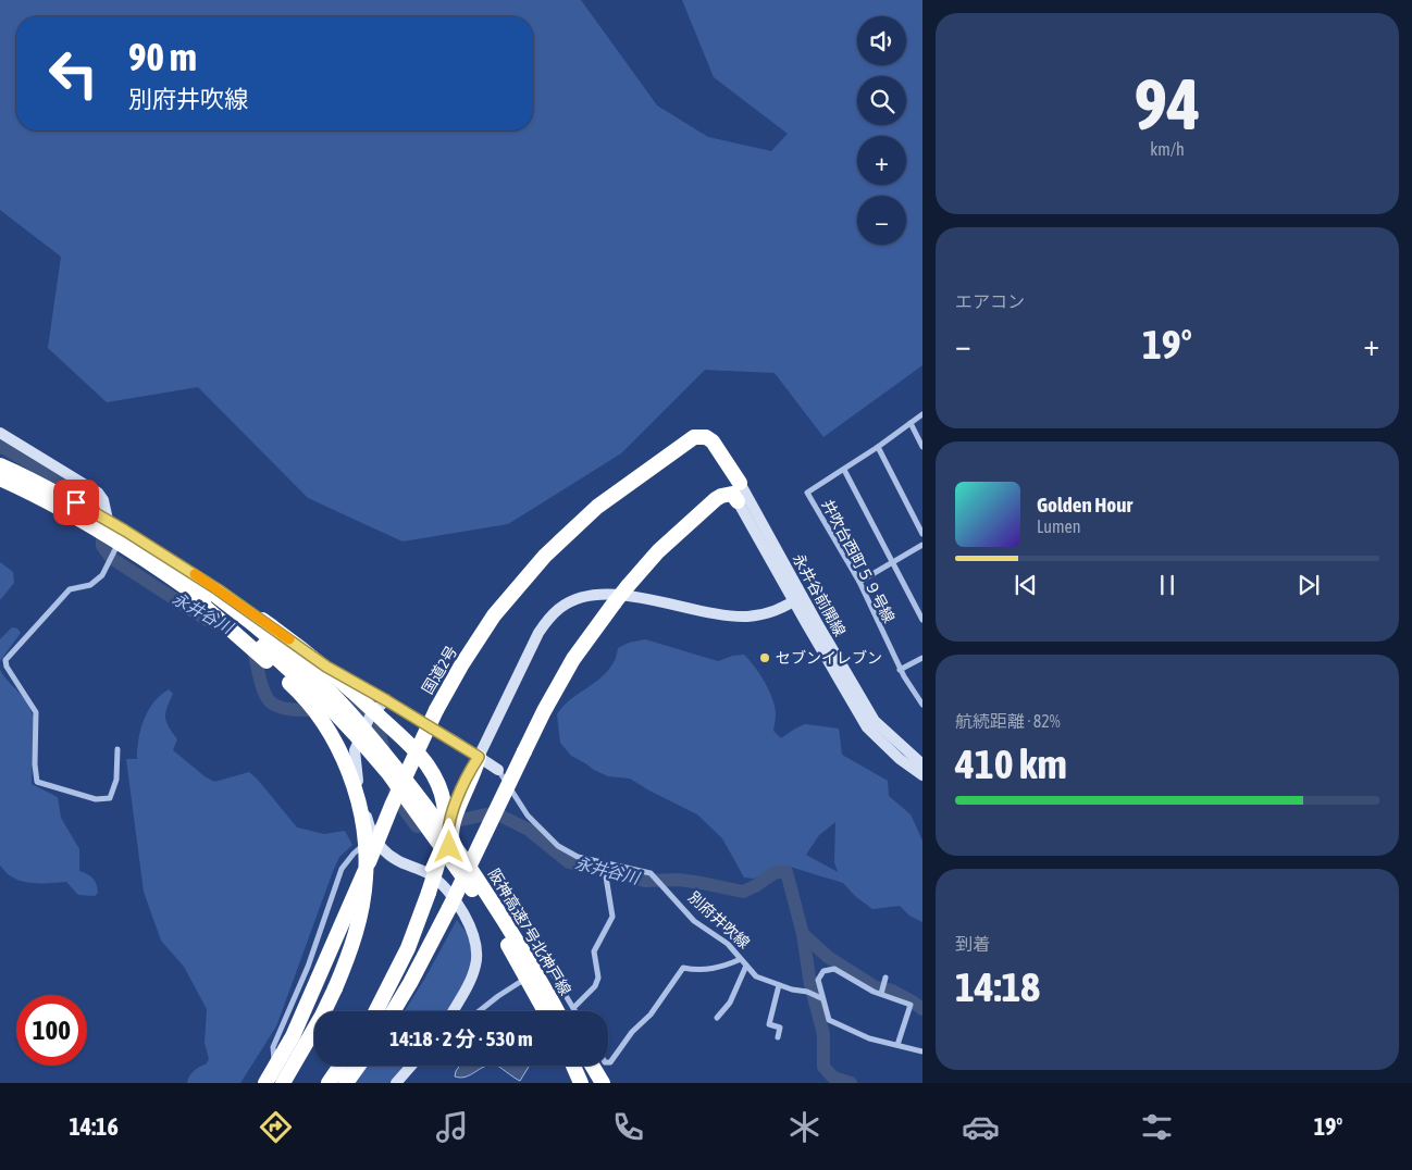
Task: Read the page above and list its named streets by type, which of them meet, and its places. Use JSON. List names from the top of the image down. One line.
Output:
{"streets":{"highway":["国道2号","阪神高速7号北神戸線"],"street":["井吹台西町５９号線","永井谷前開線","別府井吹線"]},"crossings":[["永井谷前開線","国道2号"]],"water":["永井谷川"],"places":["セブンイレブン"],"page":{"tile":[["94","km/h"],"エアコン",["航続距離 · 82%","410 km"],["到着","14:18"]],"map_buttons":["+","−"],"turn":["90 m","別府井吹線"],"heat":["−","19°","+"],"song":["Golden Hour","Lumen"],"limit":"100","trip":"14:18 · 2 分 · 530 m","tabs":["14:16","19°"]}}
